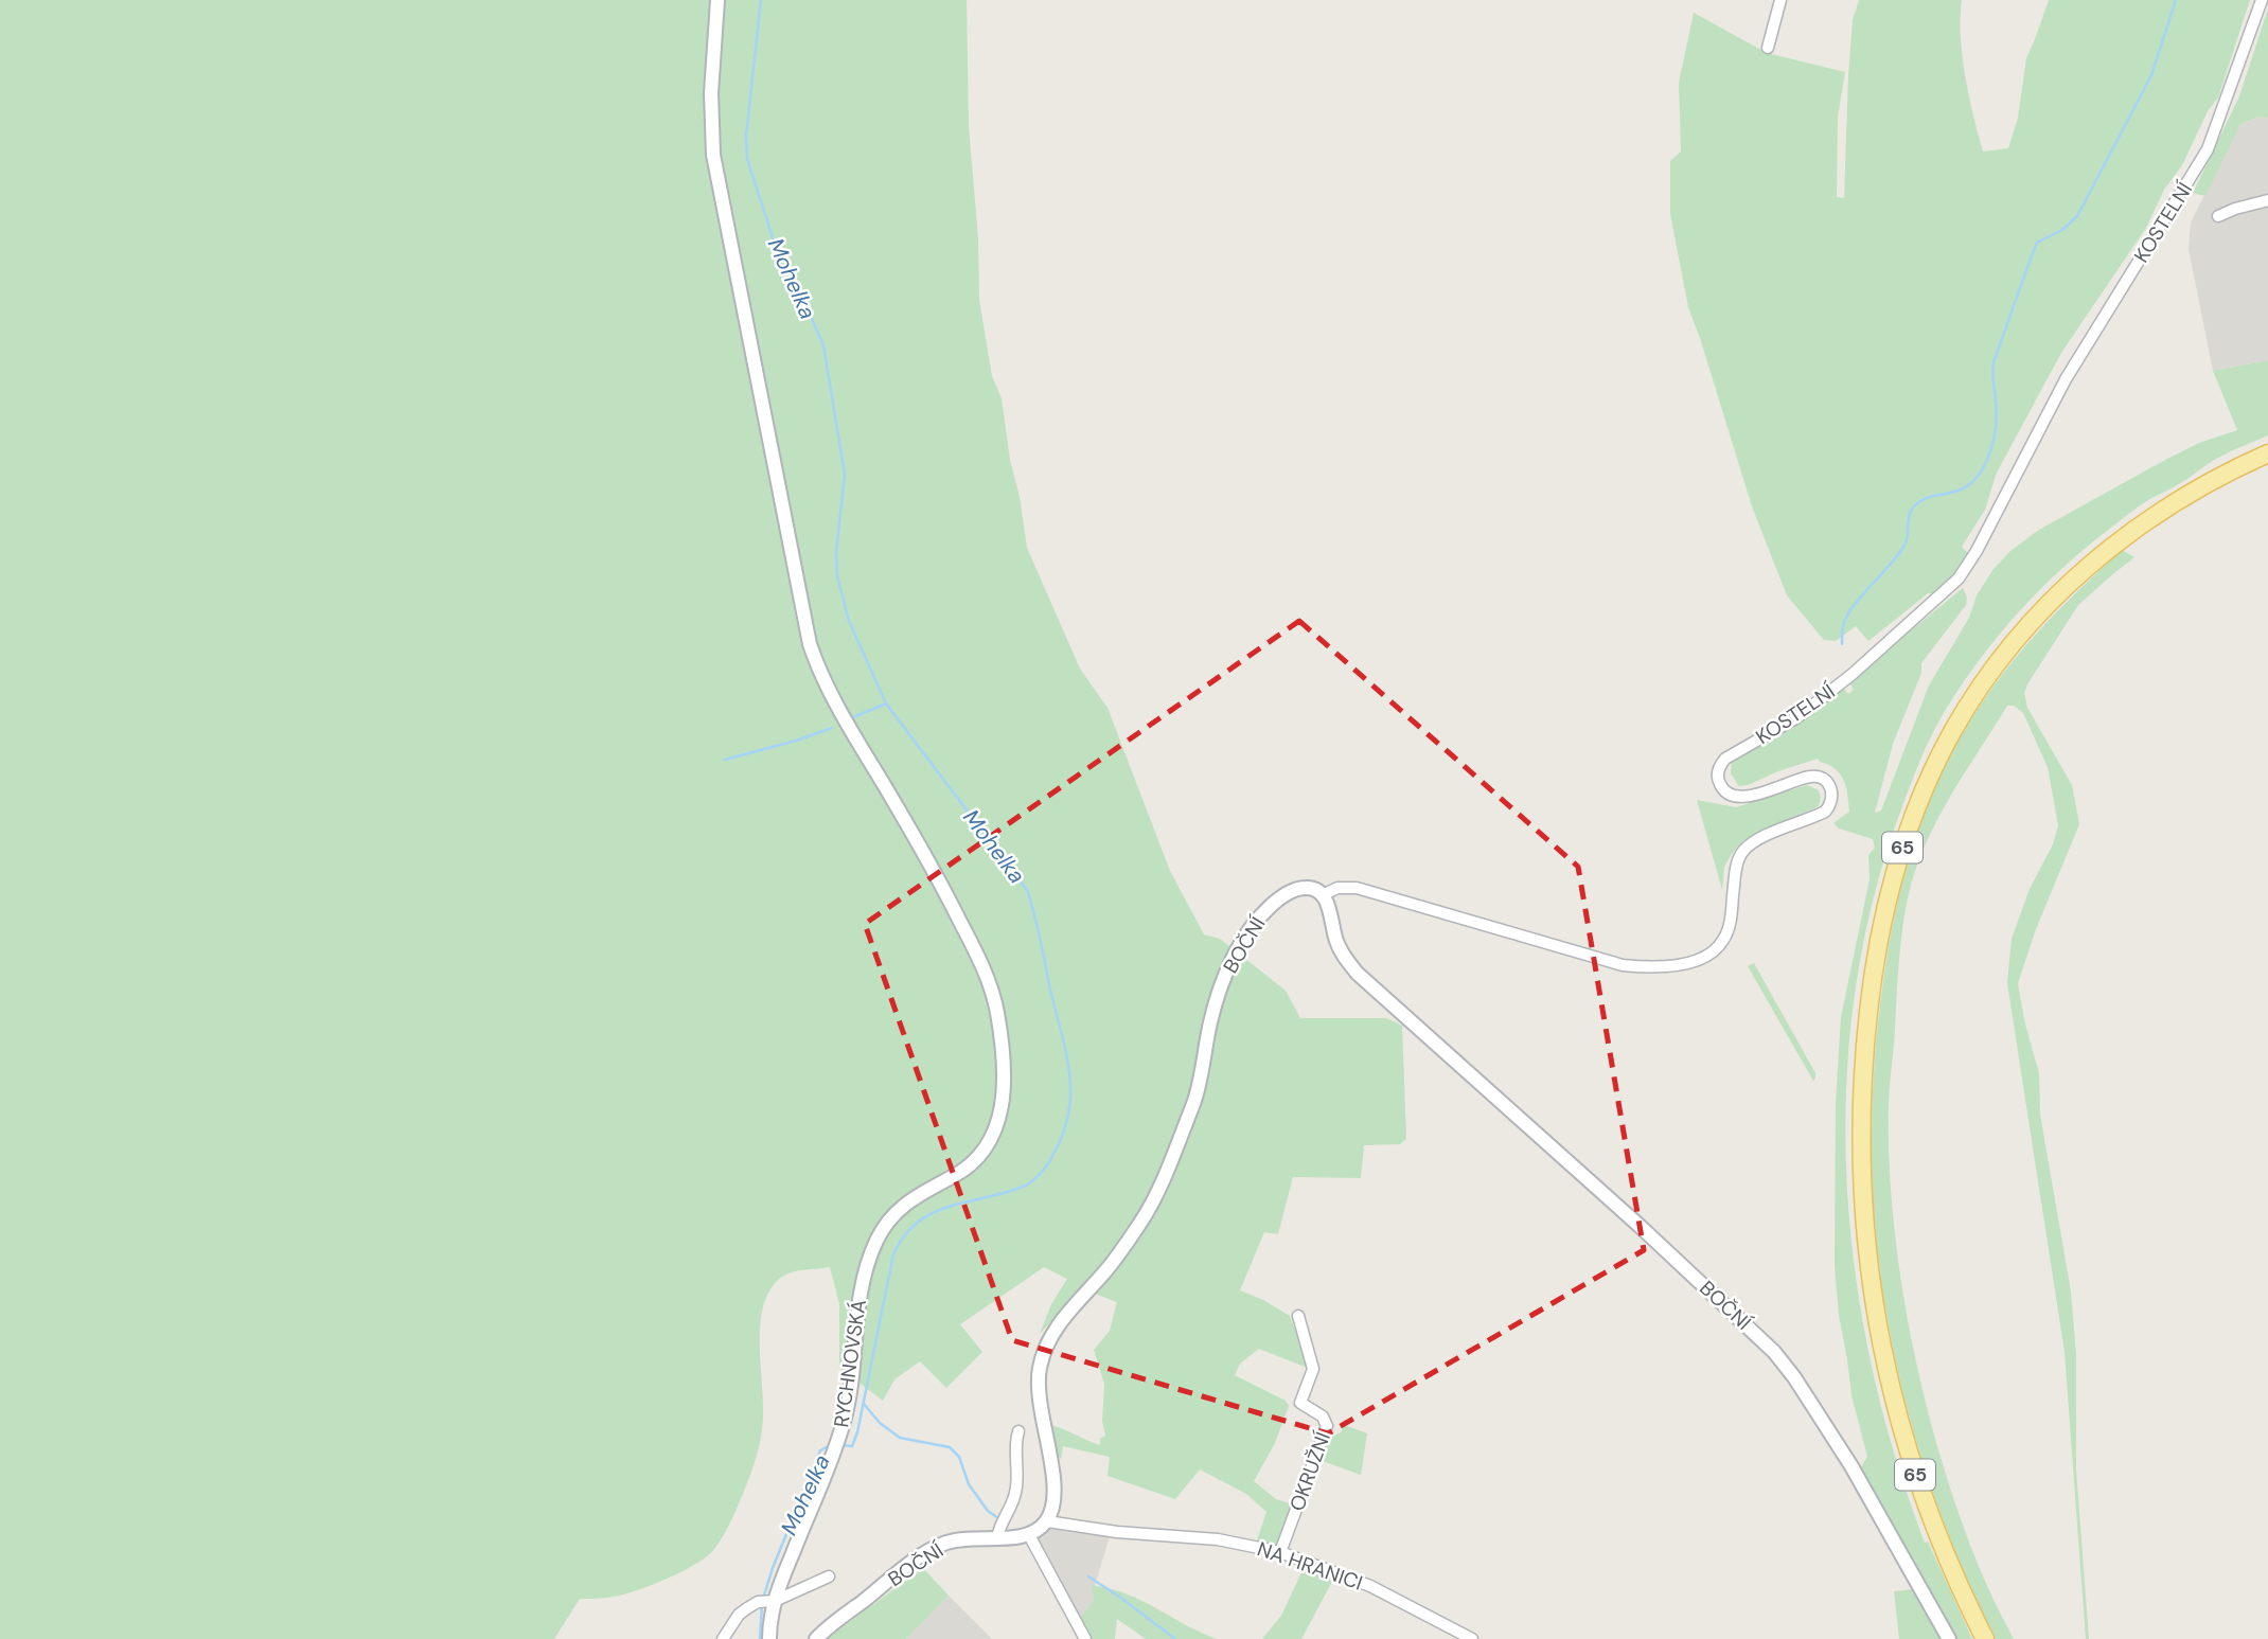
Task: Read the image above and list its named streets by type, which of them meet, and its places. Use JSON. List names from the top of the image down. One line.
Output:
{"streets":{"main road":["65"],"street":["KOSTELNÍ","BOČNÍ","RYCHNOVSKÁ","OKRUŽNÍ","NA HRANICI"]},"crossings":[["KOSTELNÍ","BOČNÍ"],["BOČNÍ","NA HRANICI"],["OKRUŽNÍ","NA HRANICI"]],"water":["Mohelka"]}
